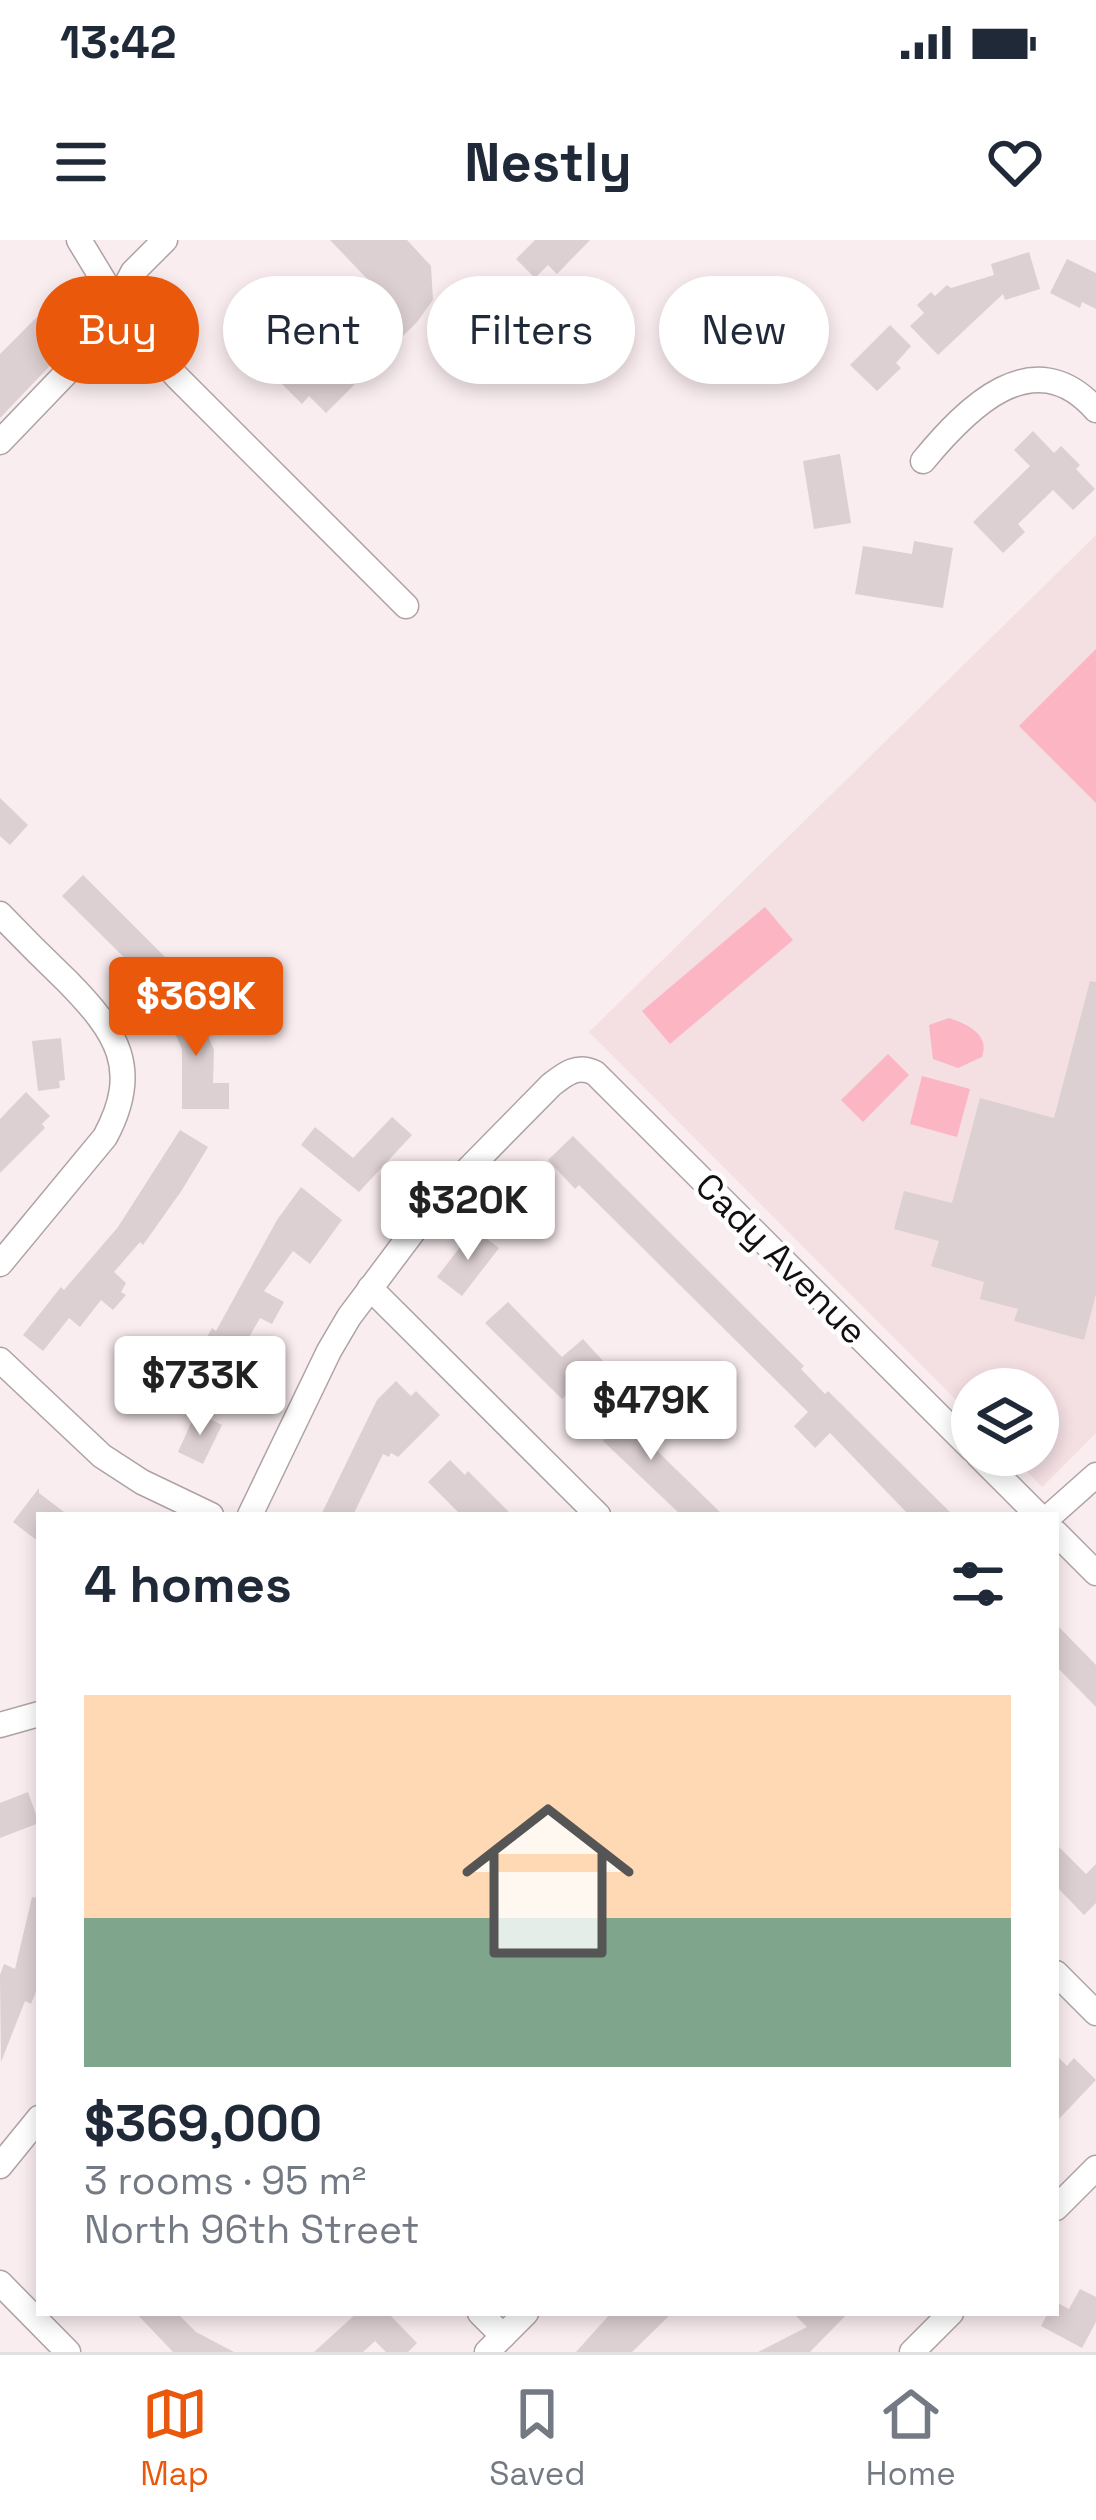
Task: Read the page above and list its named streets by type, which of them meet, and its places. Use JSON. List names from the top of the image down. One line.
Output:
{"streets":{"street":["Cady Avenue"]},"page":{"status":"13:42","header":"Nestly","chip":["Buy","Rent","Filters","New"],"price":["$369K","$320K","$733K","$479K"],"heading":"4 homes","list":[{"name":"$369,000","note":"3 rooms · 95 m² · North 96th Street"}],"tabs":["Map","Saved","Home"]}}
